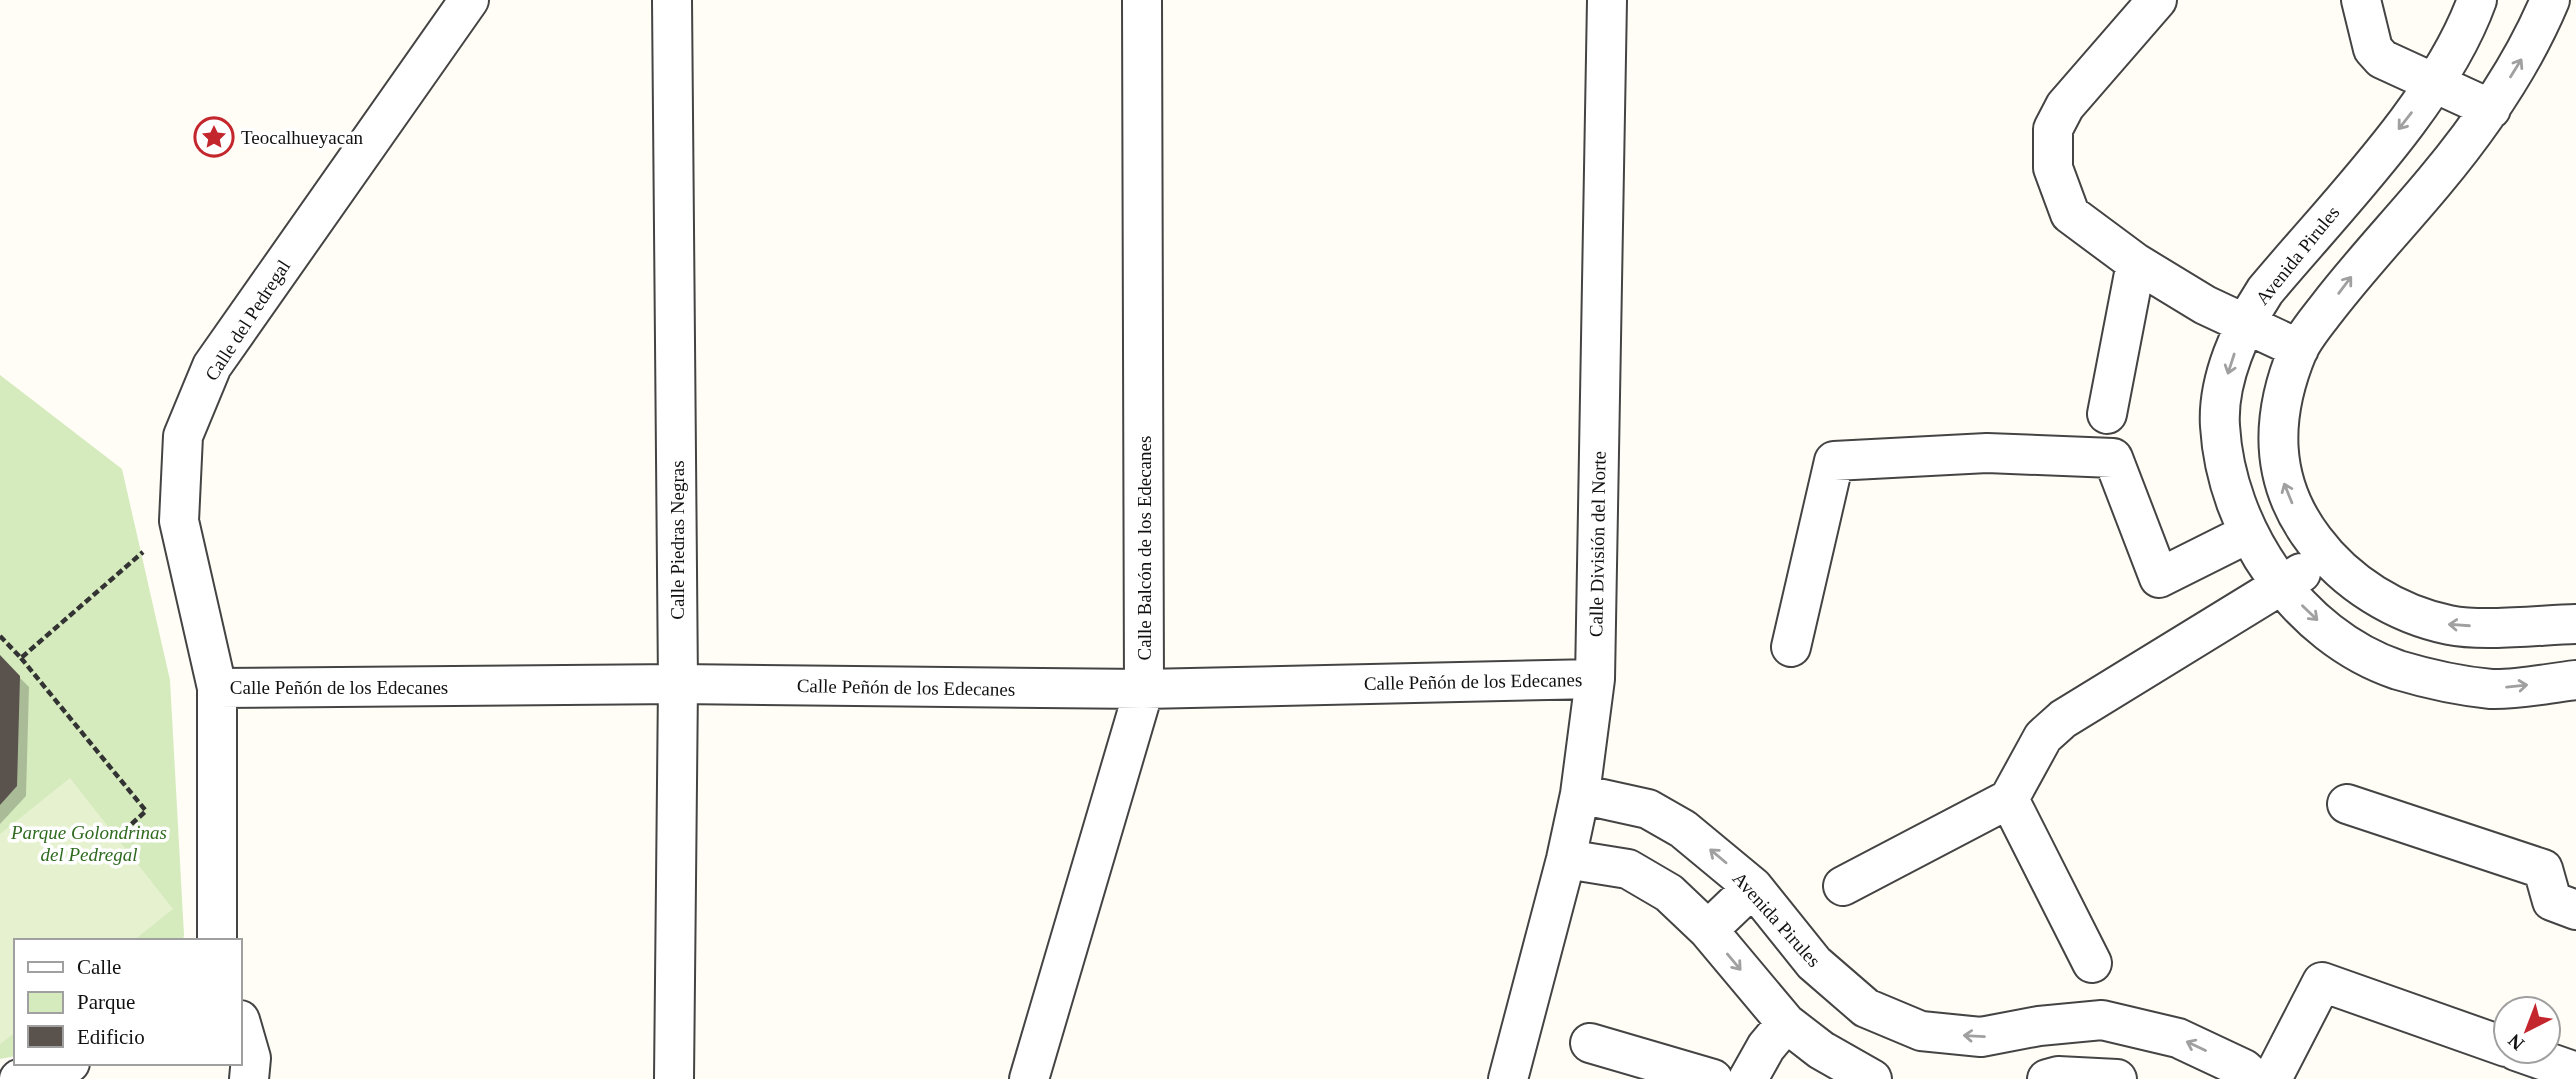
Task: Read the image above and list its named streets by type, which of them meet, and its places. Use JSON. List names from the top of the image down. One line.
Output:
{"streets":{"street":["Avenida Pirules","Calle del Pedregal","Calle Piedras Negras","Calle División del Norte","Calle Balcón de los Edecanes","Calle Peñón de los Edecanes"]},"crossings":[["Avenida Pirules","Calle División del Norte"],["Calle del Pedregal","Calle Peñón de los Edecanes"],["Calle Piedras Negras","Calle Peñón de los Edecanes"],["Calle División del Norte","Calle Peñón de los Edecanes"],["Calle Balcón de los Edecanes","Calle Peñón de los Edecanes"]],"parks":["Parque Golondrinas del Pedregal"],"places":{"place":["Teocalhueyacan"]},"legend":["Calle","Parque","Edificio"],"north":"bottom left"}
